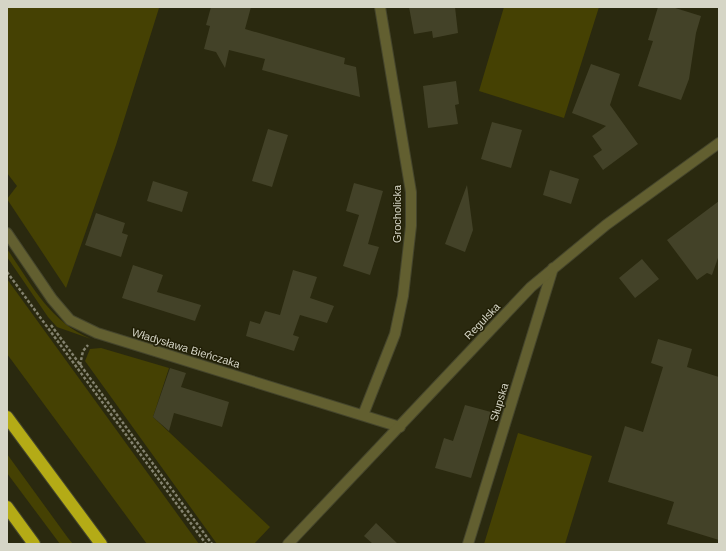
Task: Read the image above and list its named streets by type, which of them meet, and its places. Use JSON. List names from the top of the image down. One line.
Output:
{"streets":{"street":["Grocholicka","Regulska","Władysława Bieńczaka","Słupska"]},"crossings":[["Grocholicka","Władysława Bieńczaka"],["Regulska","Władysława Bieńczaka"],["Regulska","Słupska"]]}
